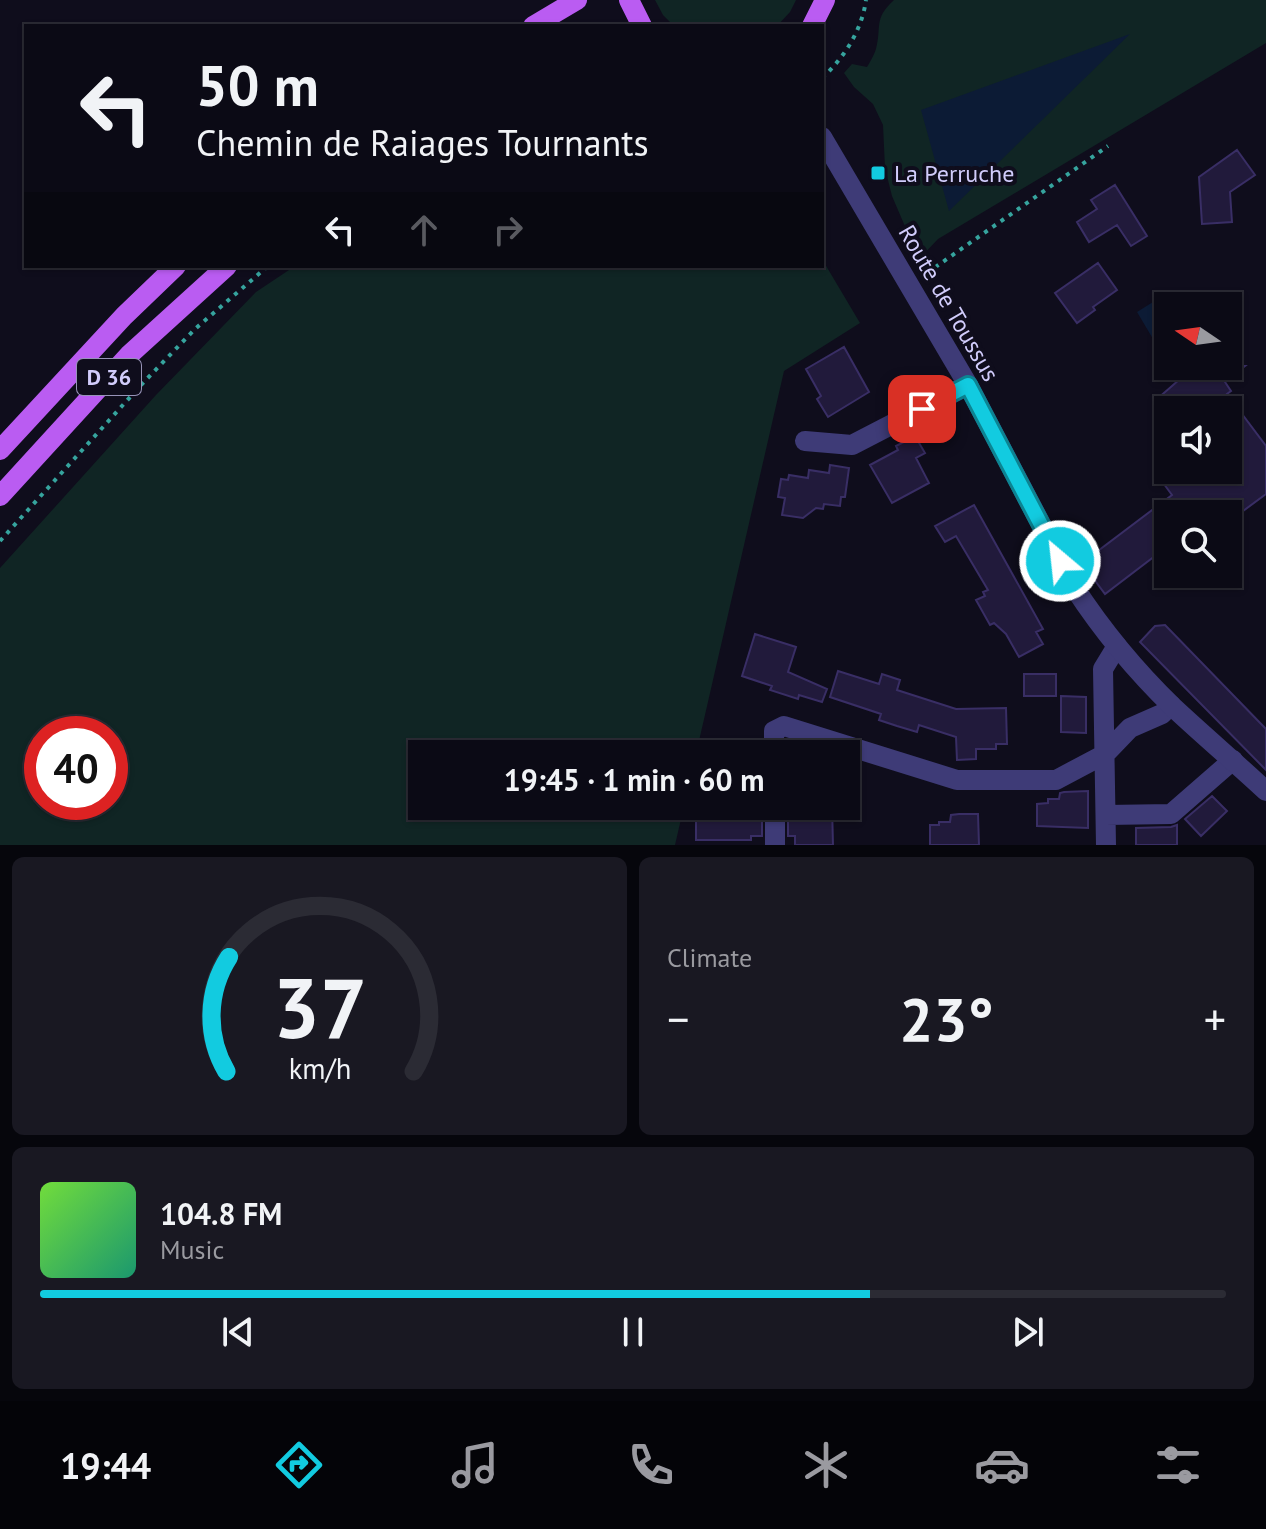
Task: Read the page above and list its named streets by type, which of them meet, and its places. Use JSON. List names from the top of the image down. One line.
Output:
{"streets":{"main road":["D 36"],"street":["Route de Toussus"]},"places":{"transit":["La Perruche"]},"north":"left","page":{"turn":["50 m","Chemin de Raiages Tournants"],"limit":"40","trip":"19:45 · 1 min · 60 m","tile":"Climate","heat":["−","23°","+"],"song":["104.8 FM","Music"],"tabs":"19:44","gauge":["37","km/h"]}}
